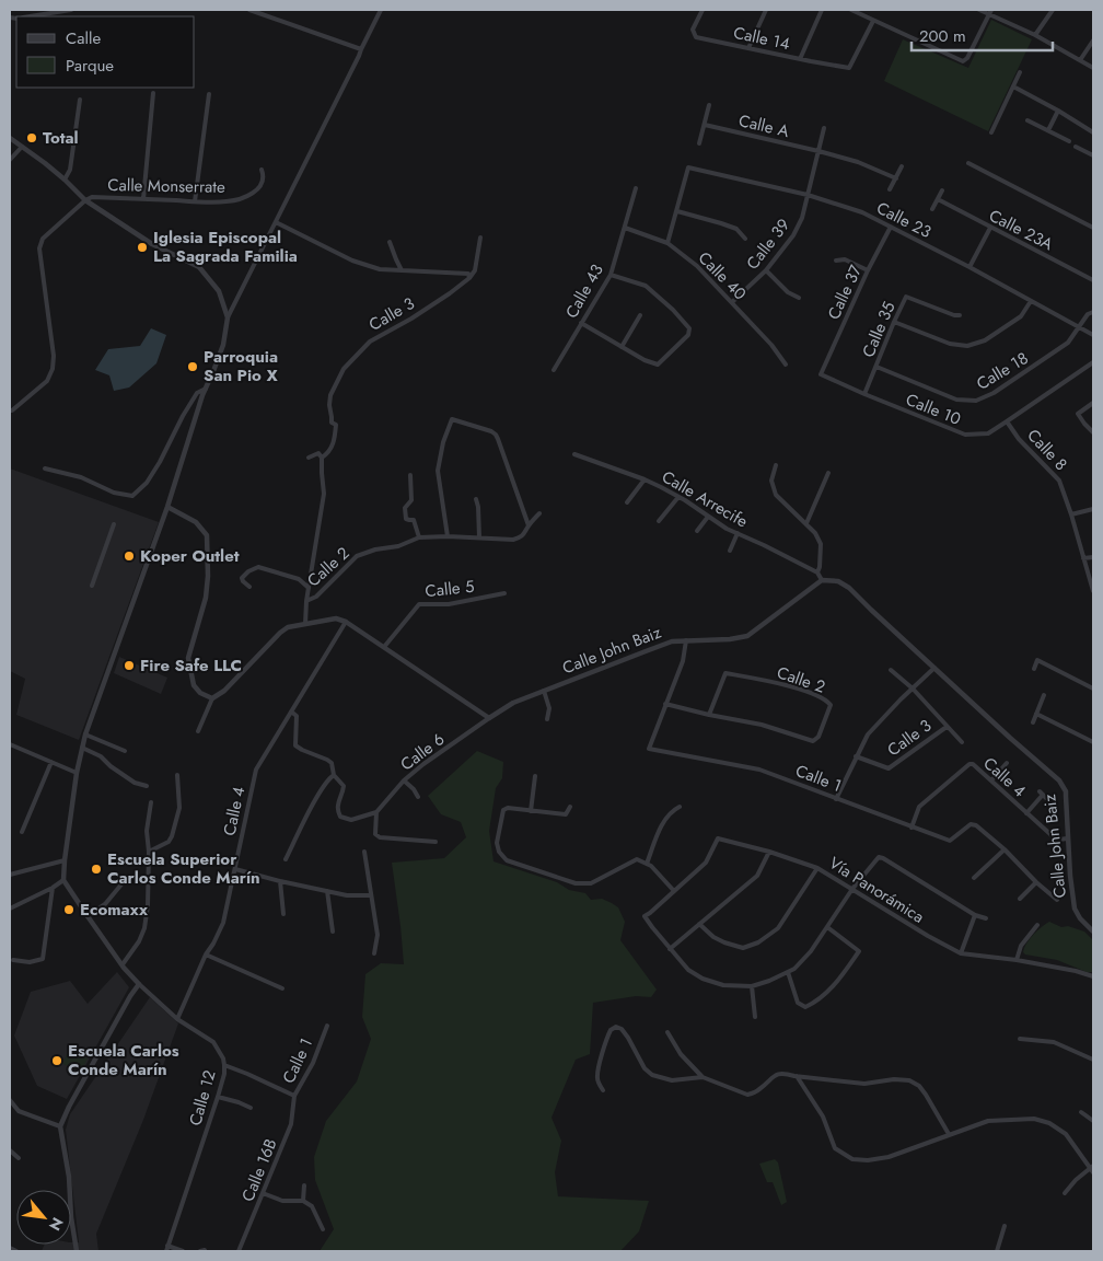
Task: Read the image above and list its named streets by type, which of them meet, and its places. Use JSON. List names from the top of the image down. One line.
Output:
{"streets":{"street":["Calle 14","Calle A","Calle Monserrate","Calle 23","Calle 23A","Calle 39","Calle 40","Calle 43","Calle 37","Calle 3","Calle 35","Calle 18","Calle 10","Calle 8","Calle Arrecife","Calle 2","Calle 5","Calle John Baiz","Calle 6","Calle 4","Calle 1","Vía Panorámica","Calle 12","Calle 16B"]},"crossings":[["Calle A","Calle 39"],["Calle 23","Calle 39"],["Calle 23","Calle 37"],["Calle 23","Calle 18"],["Calle 39","Calle 40"],["Calle 40","Calle 43"],["Calle 37","Calle 10"],["Calle 35","Calle 18"],["Calle 35","Calle 10"],["Calle 10","Calle 8"],["Calle 2","Calle 1"],["Calle John Baiz","Calle 6"],["Calle John Baiz","Calle 4"],["Calle John Baiz","Calle 1"],["Calle 4","Calle 1"],["Calle 4","Calle 12"],["Calle 1","Calle 12"],["Calle 1","Calle 16B"]],"places":["Total","Iglesia Episcopal La Sagrada Familia","Parroquia San Pio X","Koper Outlet","Fire Safe LLC","Escuela Superior Carlos Conde Marín","Ecomaxx","Escuela Carlos Conde Marín"],"legend":["Calle","Parque"],"scale_bar":"200 m","north":"bottom right"}
